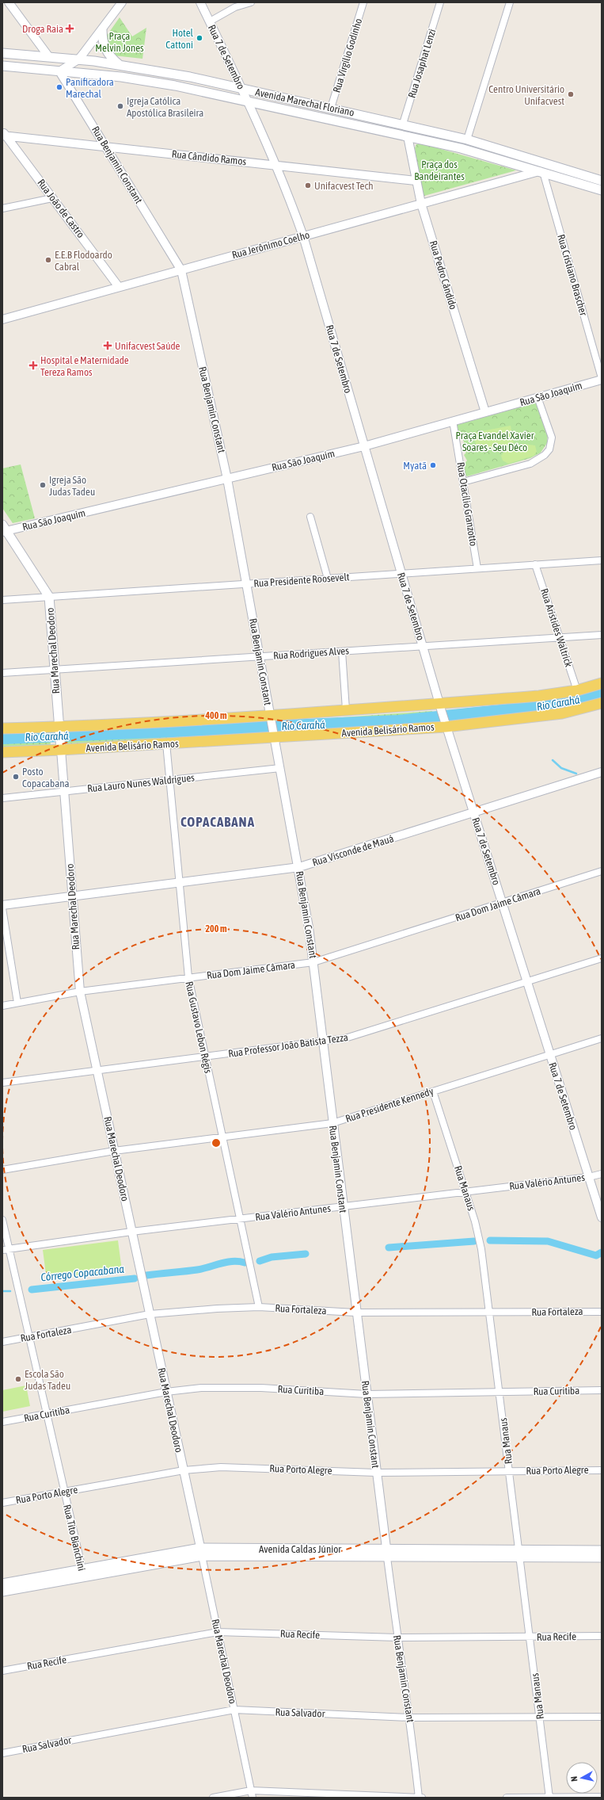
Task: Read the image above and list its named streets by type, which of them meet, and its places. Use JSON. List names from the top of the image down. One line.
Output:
{"streets":{"main road":["Avenida Marechal Floriano","Rua Marechal Deodoro","Avenida Belisário Ramos","Avenida Caldas Júnior"],"street":["Rua Virgílio Godinho","Rua 7 de Setembro","Rua Josaphat Lenzi","Rua Cândido Ramos","Rua Benjamin Constant","Rua João de Castro","Rua Jerônimo Coelho","Rua Pedro Cândido","Rua Cristiano Brascher","Rua São Joaquim","Rua Otacílio Granzotto","Rua Presidente Roosevelt","Rua Aristides Waltrick","Rua Rodrigues Alves","Rua Lauro Nunes Waldrigues","Rua Visconde de Mauá","Rua Dom Jaime Câmara","Rua Gustavo Lebon Régis","Rua Professor João Batista Tezza","Rua Presidente Kennedy","Rua Valério Antunes","Rua Manaus","Rua Fortaleza","Rua Curitiba","Rua Porto Alegre","Rua Tito Bianchini","Rua Recife","Rua Salvador"]},"crossings":[["Rua Virgílio Godinho","Avenida Marechal Floriano"],["Rua 7 de Setembro","Avenida Marechal Floriano"],["Rua 7 de Setembro","Rua Cândido Ramos"],["Rua 7 de Setembro","Rua Jerônimo Coelho"],["Rua 7 de Setembro","Rua São Joaquim"],["Rua 7 de Setembro","Rua Presidente Roosevelt"],["Rua 7 de Setembro","Rua Rodrigues Alves"],["Rua 7 de Setembro","Avenida Belisário Ramos"],["Rua 7 de Setembro","Rua Visconde de Mauá"],["Rua 7 de Setembro","Rua Dom Jaime Câmara"],["Rua 7 de Setembro","Rua Professor João Batista Tezza"],["Rua 7 de Setembro","Rua Presidente Kennedy"],["Rua 7 de Setembro","Rua Valério Antunes"],["Rua Josaphat Lenzi","Avenida Marechal Floriano"],["Avenida Marechal Floriano","Rua Benjamin Constant"],["Avenida Marechal Floriano","Rua Jerônimo Coelho"],["Avenida Marechal Floriano","Rua Pedro Cândido"],["Avenida Marechal Floriano","Rua Cristiano Brascher"],["Rua Cândido Ramos","Rua Benjamin Constant"],["Rua Cândido Ramos","Rua João de Castro"],["Rua Cândido Ramos","Rua Pedro Cândido"],["Rua Benjamin Constant","Rua Jerônimo Coelho"],["Rua Benjamin Constant","Rua São Joaquim"],["Rua Benjamin Constant","Rua Presidente Roosevelt"],["Rua Benjamin Constant","Rua Rodrigues Alves"],["Rua Benjamin Constant","Avenida Belisário Ramos"],["Rua Benjamin Constant","Rua Lauro Nunes Waldrigues"],["Rua Benjamin Constant","Rua Visconde de Mauá"],["Rua Benjamin Constant","Rua Dom Jaime Câmara"],["Rua Benjamin Constant","Rua Professor João Batista Tezza"],["Rua Benjamin Constant","Rua Presidente Kennedy"],["Rua Benjamin Constant","Rua Valério Antunes"],["Rua Benjamin Constant","Rua Fortaleza"],["Rua Benjamin Constant","Rua Curitiba"],["Rua Benjamin Constant","Rua Porto Alegre"],["Rua Benjamin Constant","Avenida Caldas Júnior"],["Rua Benjamin Constant","Rua Recife"],["Rua Benjamin Constant","Rua Salvador"],["Rua João de Castro","Rua Jerônimo Coelho"],["Rua Jerônimo Coelho","Rua Pedro Cândido"],["Rua Jerônimo Coelho","Rua Cristiano Brascher"],["Rua Pedro Cândido","Rua São Joaquim"],["Rua Cristiano Brascher","Rua São Joaquim"],["Rua São Joaquim","Rua Otacílio Granzotto"],["Rua São Joaquim","Rua Marechal Deodoro"],["Rua Otacílio Granzotto","Rua Presidente Roosevelt"],["Rua Presidente Roosevelt","Rua Aristides Waltrick"],["Rua Presidente Roosevelt","Rua Marechal Deodoro"],["Rua Aristides Waltrick","Rua Rodrigues Alves"],["Rua Marechal Deodoro","Rua Rodrigues Alves"],["Rua Marechal Deodoro","Avenida Belisário Ramos"],["Rua Marechal Deodoro","Rua Lauro Nunes Waldrigues"],["Rua Marechal Deodoro","Rua Visconde de Mauá"],["Rua Marechal Deodoro","Rua Dom Jaime Câmara"],["Rua Marechal Deodoro","Rua Professor João Batista Tezza"],["Rua Marechal Deodoro","Rua Presidente Kennedy"],["Rua Marechal Deodoro","Rua Valério Antunes"],["Rua Marechal Deodoro","Rua Fortaleza"],["Rua Marechal Deodoro","Rua Curitiba"],["Rua Marechal Deodoro","Rua Porto Alegre"],["Rua Marechal Deodoro","Avenida Caldas Júnior"],["Rua Marechal Deodoro","Rua Recife"],["Rua Marechal Deodoro","Rua Salvador"],["Avenida Belisário Ramos","Rua Gustavo Lebon Régis"],["Rua Lauro Nunes Waldrigues","Rua Gustavo Lebon Régis"],["Rua Visconde de Mauá","Rua Gustavo Lebon Régis"],["Rua Dom Jaime Câmara","Rua Gustavo Lebon Régis"],["Rua Gustavo Lebon Régis","Rua Professor João Batista Tezza"],["Rua Gustavo Lebon Régis","Rua Presidente Kennedy"],["Rua Gustavo Lebon Régis","Rua Valério Antunes"],["Rua Gustavo Lebon Régis","Rua Fortaleza"],["Rua Presidente Kennedy","Rua Manaus"],["Rua Valério Antunes","Rua Manaus"],["Rua Valério Antunes","Rua Tito Bianchini"],["Rua Manaus","Rua Fortaleza"],["Rua Manaus","Rua Curitiba"],["Rua Manaus","Rua Porto Alegre"],["Rua Manaus","Avenida Caldas Júnior"],["Rua Manaus","Rua Recife"],["Rua Manaus","Rua Salvador"],["Rua Fortaleza","Rua Tito Bianchini"],["Rua Curitiba","Rua Tito Bianchini"],["Rua Porto Alegre","Rua Tito Bianchini"],["Rua Tito Bianchini","Avenida Caldas Júnior"]],"districts":["COPACABANA"],"water":["Rio Carahá","Córrego Copacabana"],"parks":["Praça Melvin Jones","Praça dos Bandeirantes","Praça Evandel Xavier Soares - Seu Déco"],"places":{"health":["Droga Raia","Unifacvest Saúde","Hospital e Maternidade Tereza Ramos"],"other":["Hotel Cattoni","Panificadora Marechal","Centro Universitário Unifacvest","Igreja Católica Apostólica Brasileira","Unifacvest Tech","E.E.B Flodoardo Cabral","Myatã","Igreja São Judas Tadeu","Posto Copacabana","Escola São Judas Tadeu"]},"north":"left","rings":["400 m","200 m"]}
